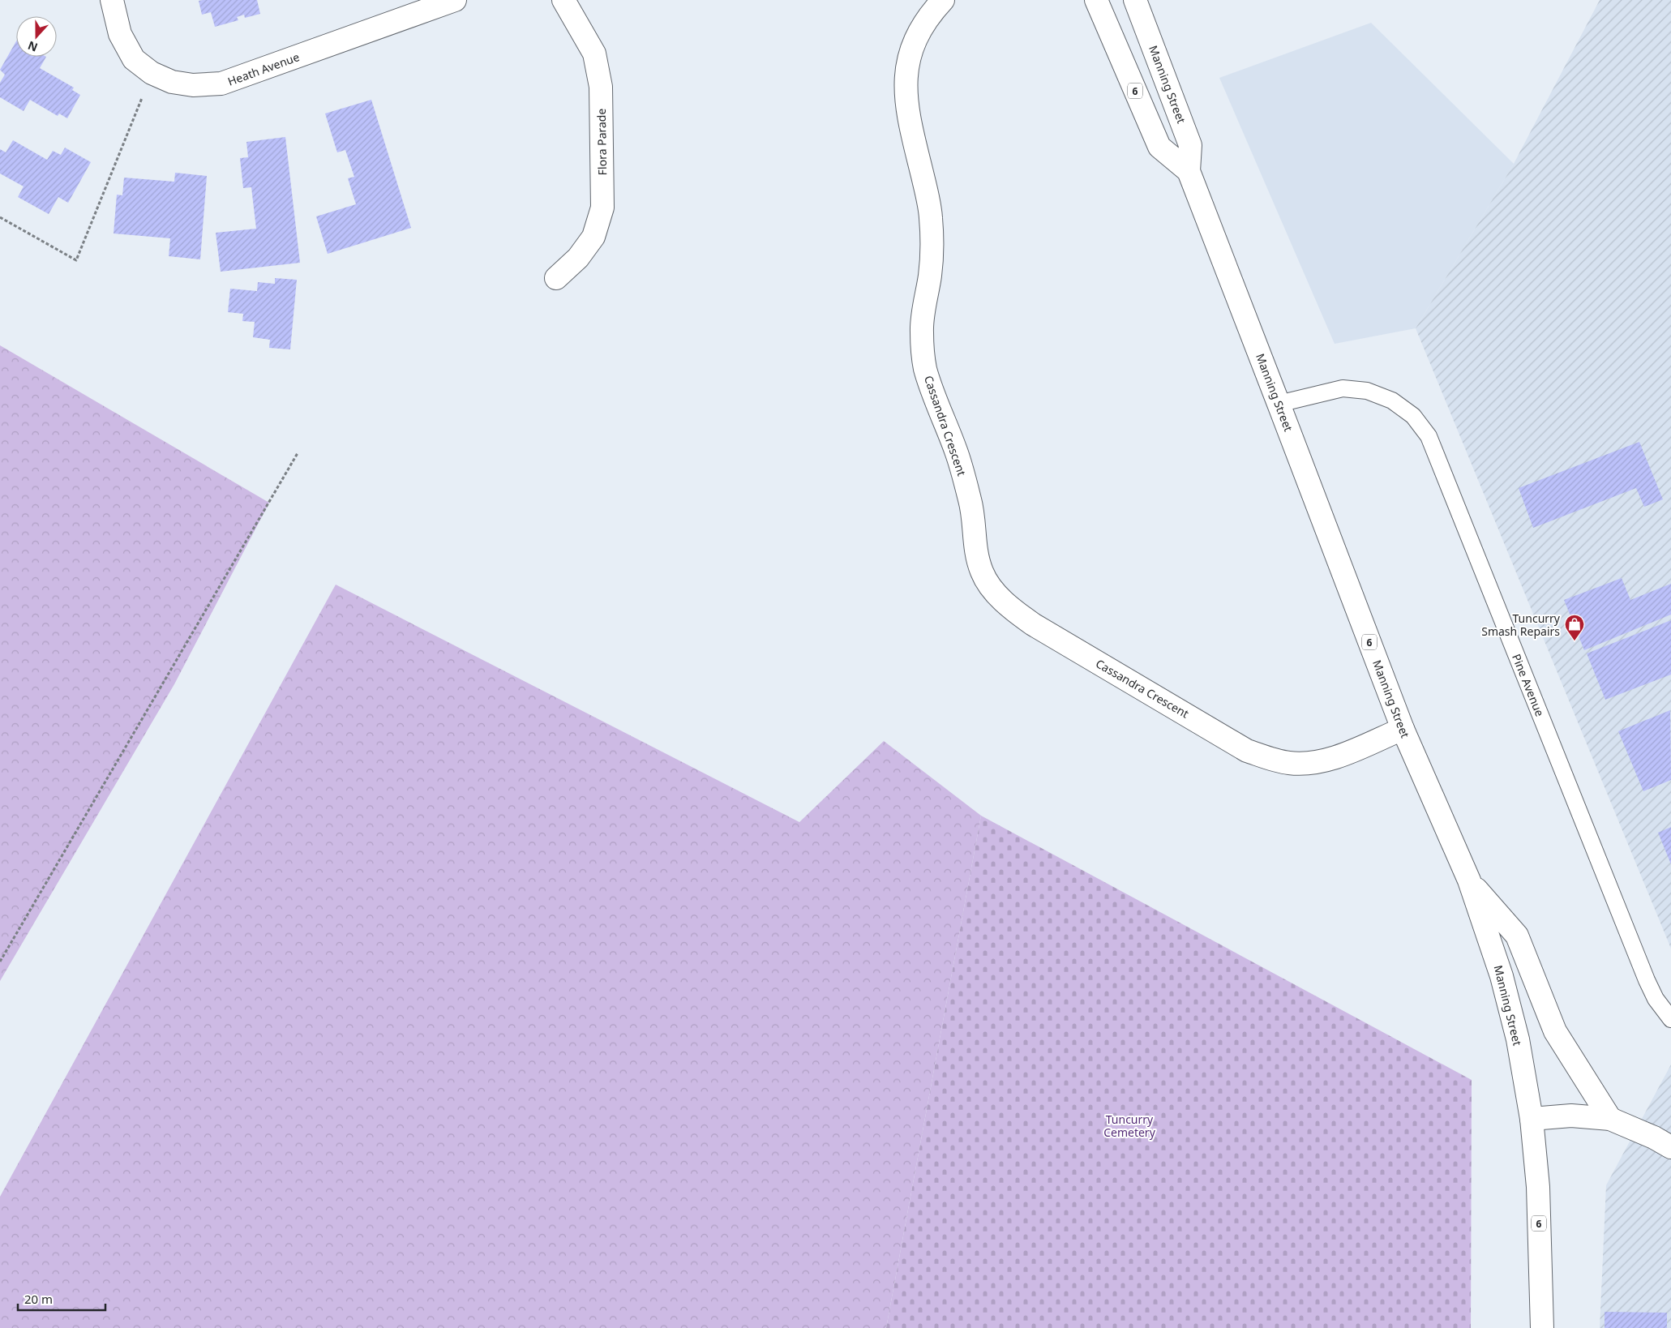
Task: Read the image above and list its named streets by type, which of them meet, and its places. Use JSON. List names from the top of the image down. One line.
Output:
{"streets":{"street":["Heath Avenue","Manning Street","6","Flora Parade","Cassandra Crescent"],"lane":["Pine Avenue"]},"crossings":[["Manning Street","6"],["Manning Street","Cassandra Crescent"],["Manning Street","Pine Avenue"]],"parks":["Tuncurry Cemetery"],"places":{"shop":["Tuncurry Smash Repairs"]},"scale_bar":"20 m","north":"bottom"}
